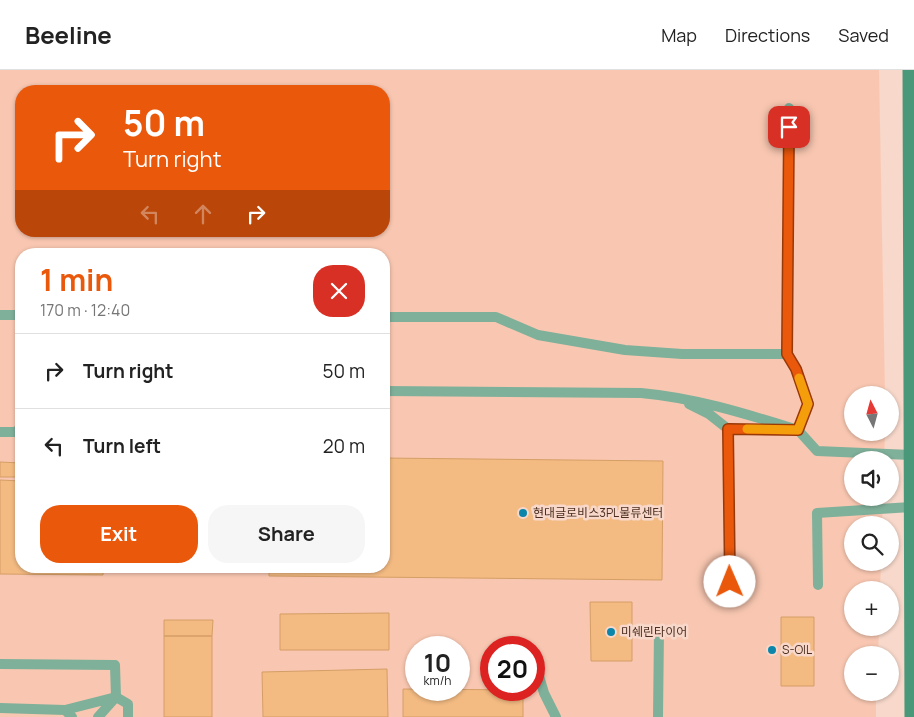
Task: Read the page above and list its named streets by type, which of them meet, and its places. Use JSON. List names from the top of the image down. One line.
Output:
{"places":["현대글로비스3PL물류센터","미쉐린타이어","S-OIL"],"north":"top","page":{"header":"Beeline","nav":["Map","Directions","Saved"],"turn":["50 m","Turn right"],"heading":["1 min","170 m · 12:40"],"list":[{"name":"Turn right","value":"50 m"},{"name":"Turn left","value":"20 m"}],"map_buttons":["+","−"],"buttons":["Exit","Share"],"speed":"10 km/h","limit":"20"}}
